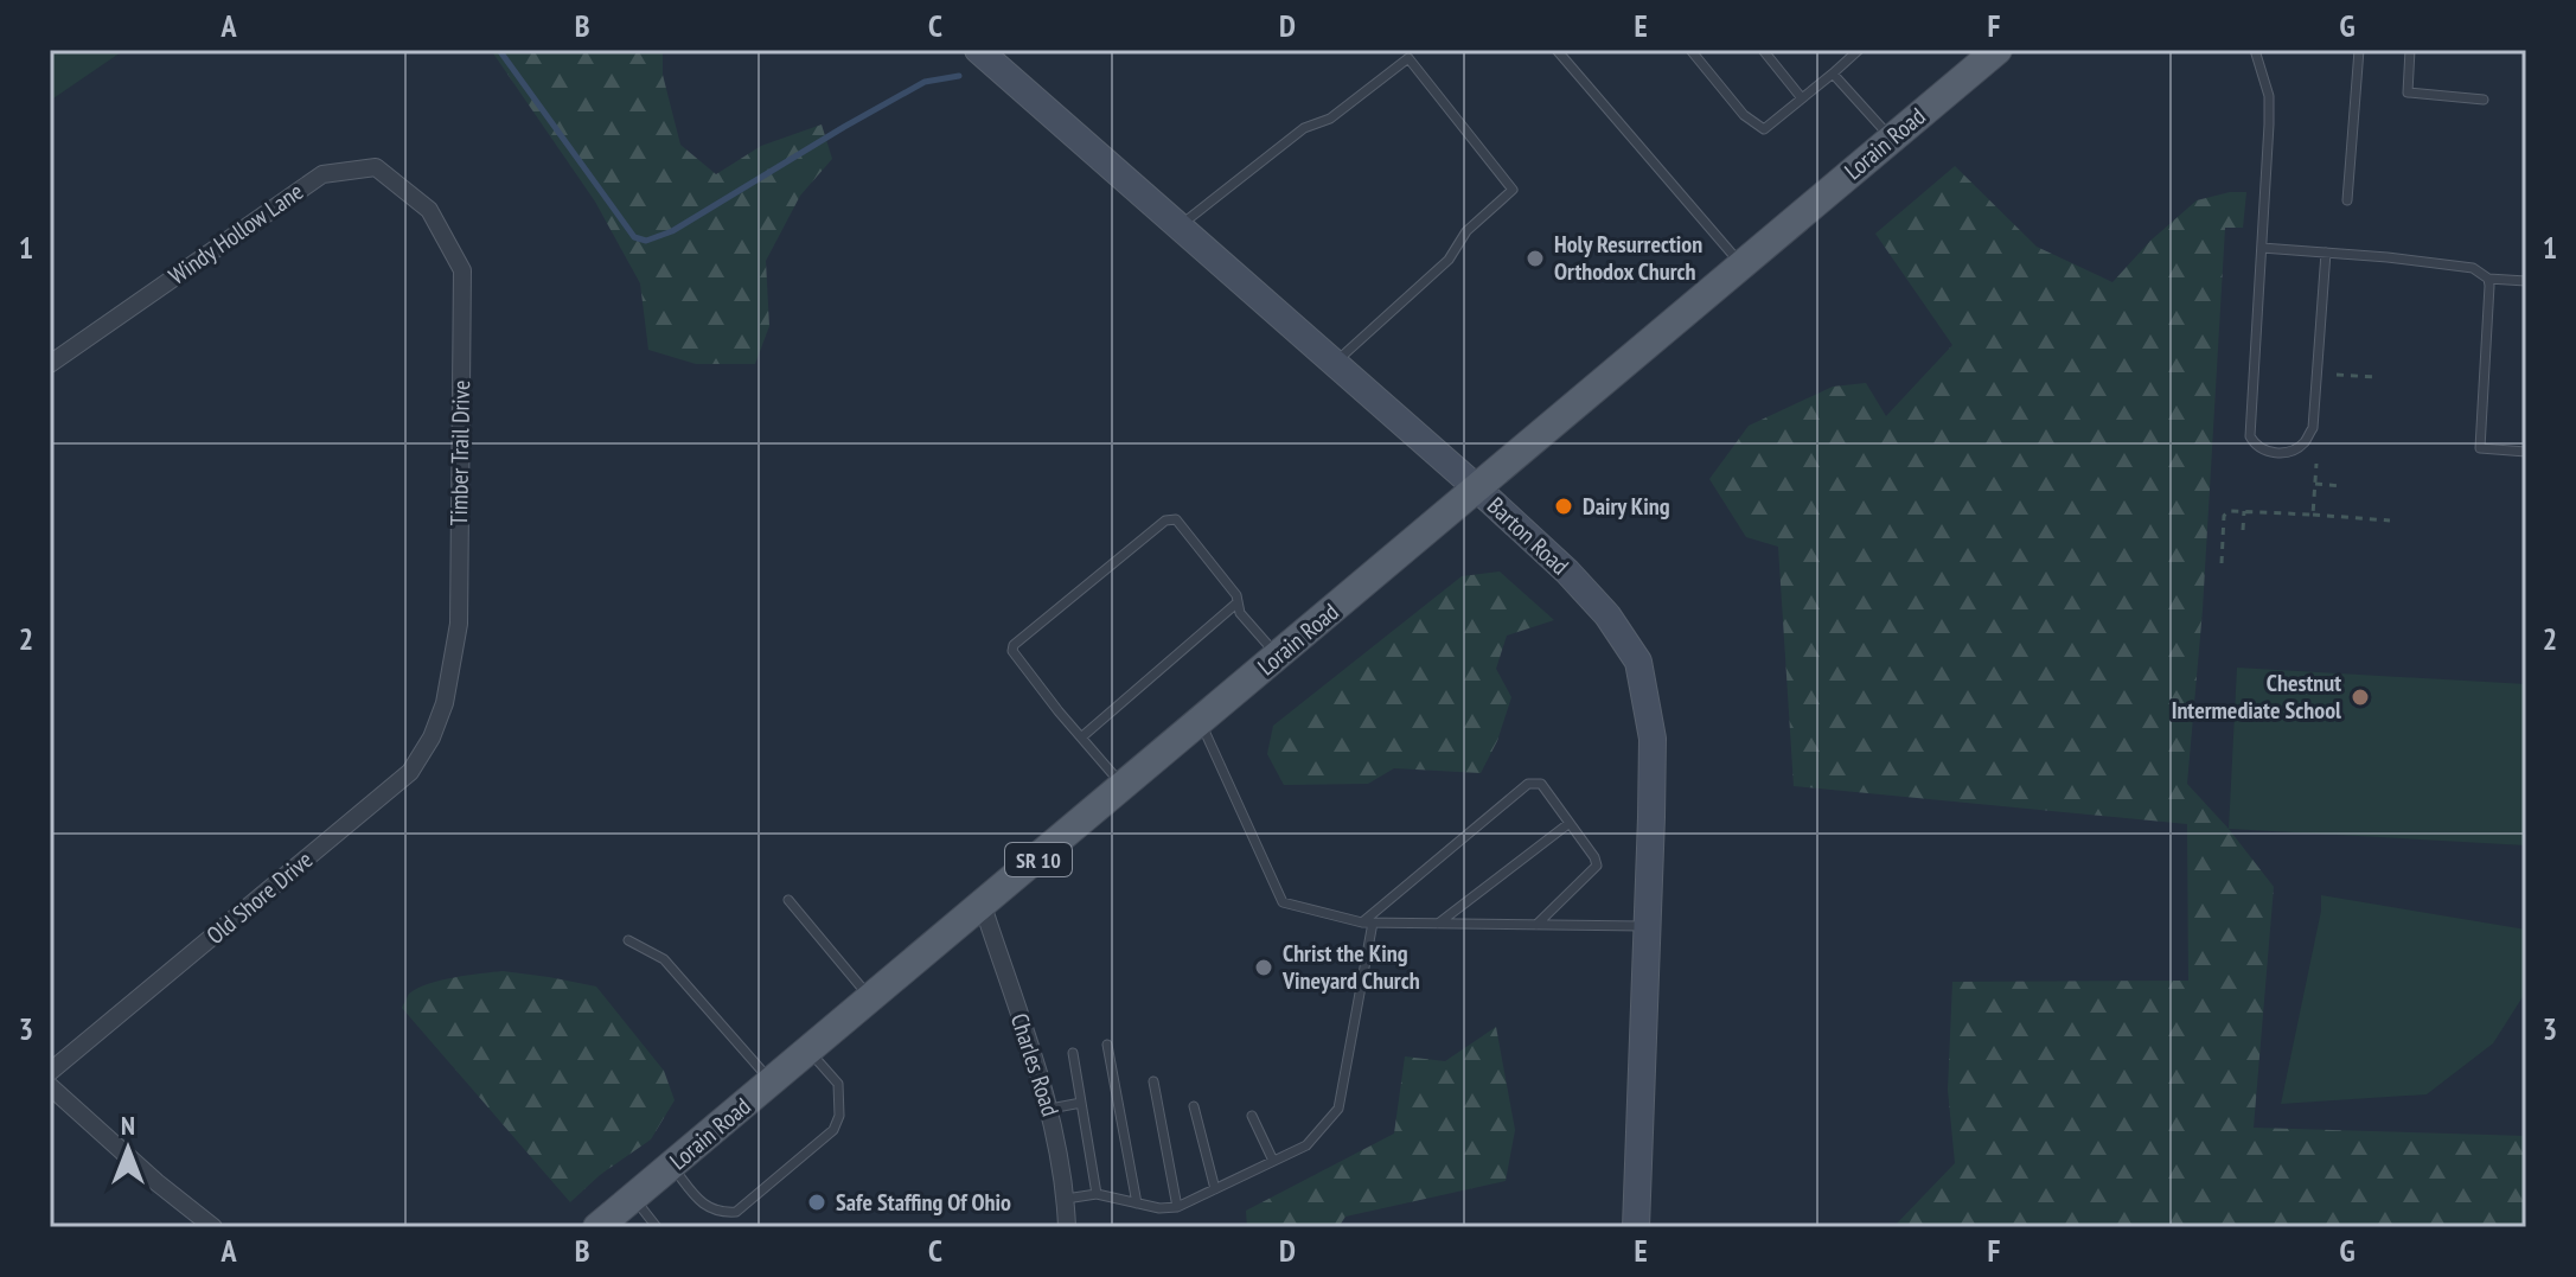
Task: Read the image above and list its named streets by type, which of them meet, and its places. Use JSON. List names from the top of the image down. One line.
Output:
{"streets":{"main road":["Lorain Road","SR 10"],"street":["Windy Hollow Lane","Timber Trail Drive","Barton Road","Old Shore Drive","Charles Road"]},"crossings":[["Lorain Road","Barton Road"],["Lorain Road","Charles Road"],["Windy Hollow Lane","Timber Trail Drive"],["Timber Trail Drive","Old Shore Drive"]],"places":["Holy Resurrection Orthodox Church","Dairy King","Chestnut Intermediate School","Christ the King Vineyard Church","Safe Staffing Of Ohio"],"north":"top","grid":{"columns":["A","B","C","D","E","F","G"],"rows":["1","2","3"]}}
